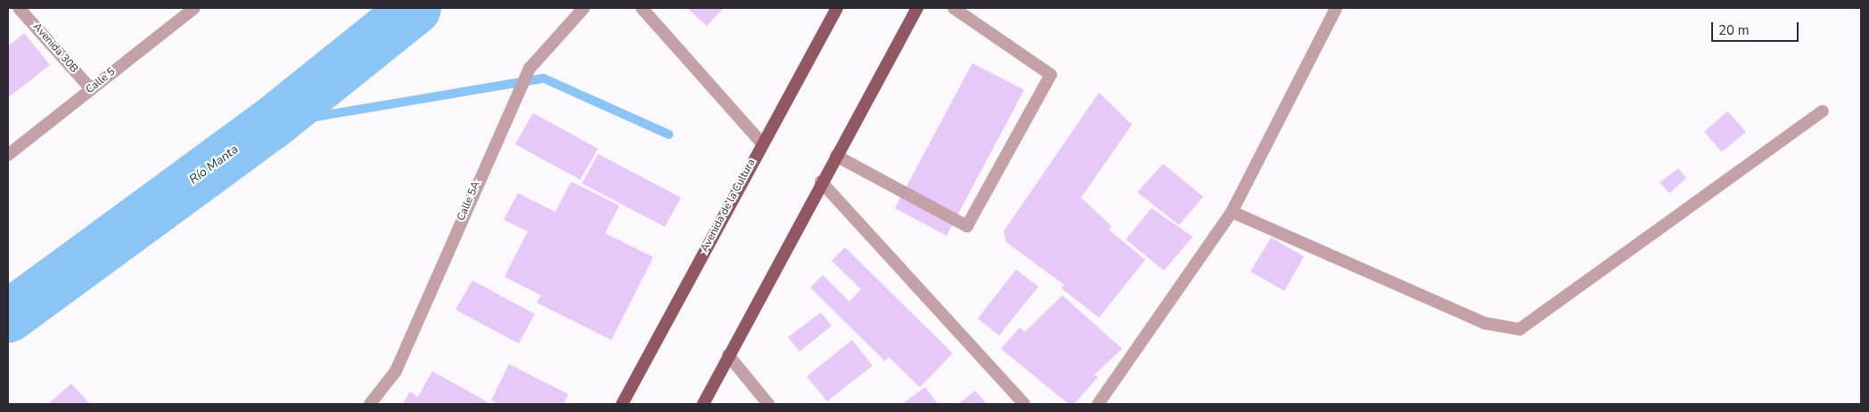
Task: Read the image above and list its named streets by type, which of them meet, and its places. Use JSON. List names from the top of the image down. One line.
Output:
{"streets":{"main road":["Avenida de la Cultura"],"street":["Avenida 30B","Calle 5","Calle 5A"]},"crossings":[["Avenida 30B","Calle 5"]],"water":["Río Manta"],"scale_bar":"20 m"}
